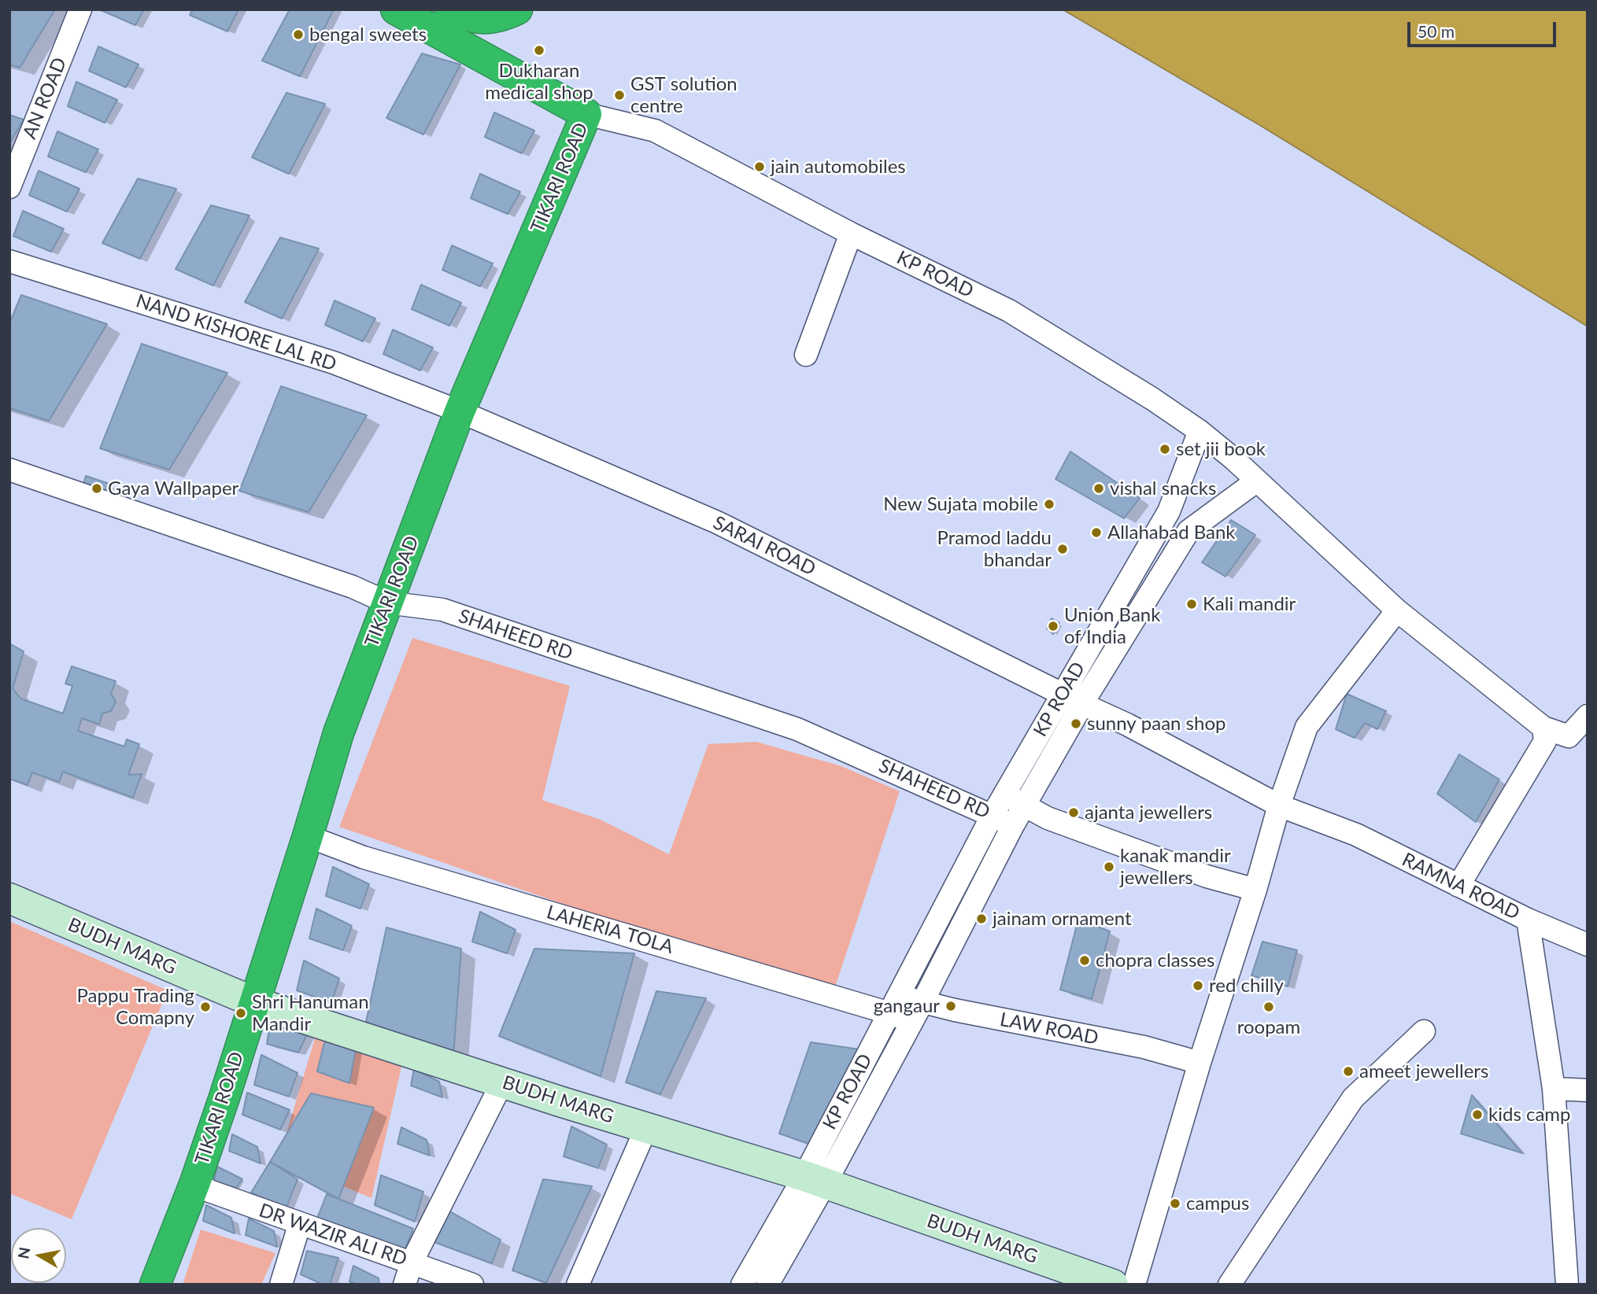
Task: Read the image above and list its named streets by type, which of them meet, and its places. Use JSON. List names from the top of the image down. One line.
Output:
{"streets":{"highway":["TIKARI ROAD"],"street":["AN ROAD","KP ROAD","NAND KISHORE LAL RD","SARAI ROAD","SHAHEED RD","RAMNA ROAD","LAHERIA TOLA","BUDH MARG","LAW ROAD","DR WAZIR ALI RD"]},"crossings":[["TIKARI ROAD","KP ROAD"],["TIKARI ROAD","NAND KISHORE LAL RD"],["TIKARI ROAD","SARAI ROAD"],["TIKARI ROAD","SHAHEED RD"],["TIKARI ROAD","LAHERIA TOLA"],["TIKARI ROAD","BUDH MARG"],["TIKARI ROAD","DR WAZIR ALI RD"],["KP ROAD","SARAI ROAD"],["KP ROAD","SHAHEED RD"],["KP ROAD","RAMNA ROAD"],["KP ROAD","LAHERIA TOLA"],["KP ROAD","BUDH MARG"],["KP ROAD","LAW ROAD"],["NAND KISHORE LAL RD","SARAI ROAD"],["SARAI ROAD","RAMNA ROAD"],["LAHERIA TOLA","LAW ROAD"]],"places":["bengal sweets","Dukharan medical shop","GST solution centre","jain automobiles","set jii book","Gaya Wallpaper","vishal snacks","New Sujata mobile","Allahabad Bank","Pramod laddu bhandar","Kali mandir","Union Bank of India","sunny paan shop","ajanta jewellers","kanak mandir jewellers","jainam ornament","chopra classes","red chilly","gangaur","Pappu Trading Comapny","roopam","Shri Hanuman Mandir","ameet jewellers","kids camp","campus"],"scale_bar":"50 m","north":"left"}
